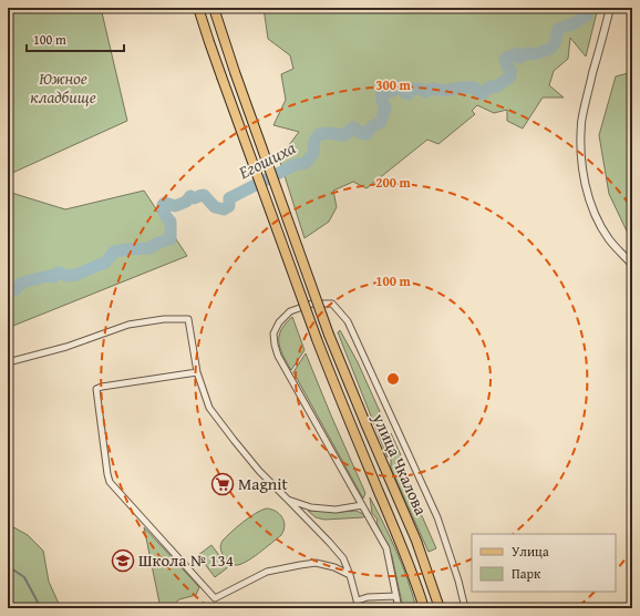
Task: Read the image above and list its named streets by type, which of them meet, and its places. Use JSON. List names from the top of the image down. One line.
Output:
{"streets":{"main road":["улица Чкалова"]},"water":["Егошиха"],"parks":["Южное кладбище"],"places":{"supermarket":["Magnit"],"school or university":["Школа № 134"]},"legend":["Улица","Парк"],"scale_bar":"100 m","rings":["300 m","200 m","100 m"]}
